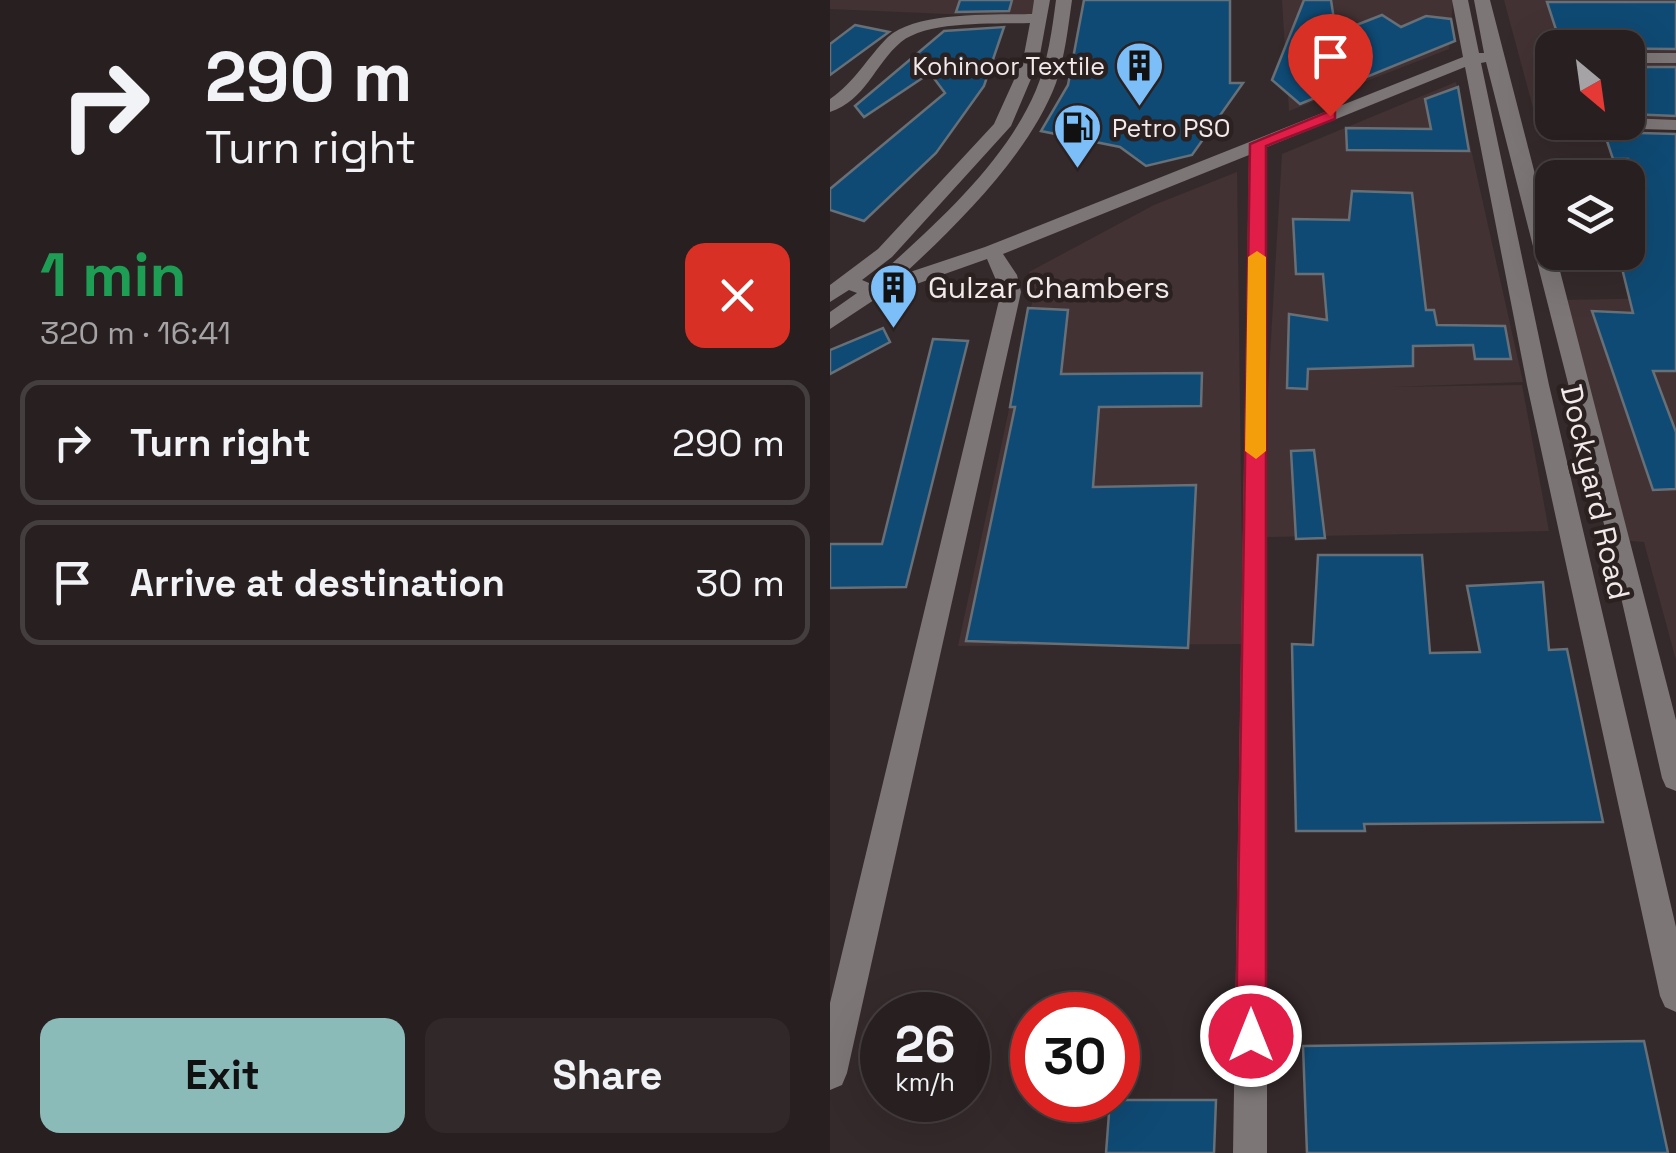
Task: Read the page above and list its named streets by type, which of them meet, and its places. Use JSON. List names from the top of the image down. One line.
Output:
{"streets":{"street":["Dockyard Road"]},"places":{"building":["Kohinoor Textile","Gulzar Chambers"],"fuel station":["Petro PSO"]},"north":"bottom right","page":{"turn":["290 m","Turn right"],"heading":["1 min","320 m · 16:41"],"list":[{"name":"Turn right","value":"290 m"},{"name":"Arrive at destination","value":"30 m"}],"speed":"26 km/h","limit":"30","buttons":["Exit","Share"]}}
